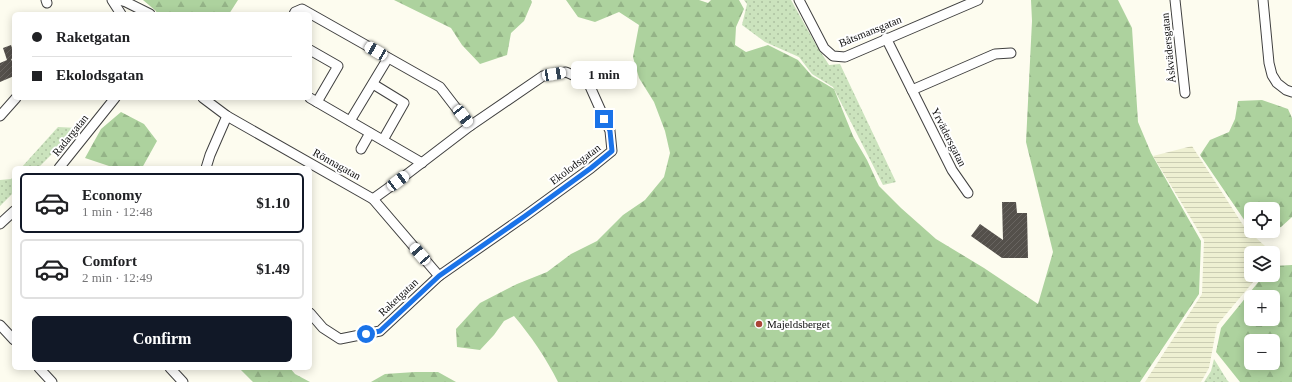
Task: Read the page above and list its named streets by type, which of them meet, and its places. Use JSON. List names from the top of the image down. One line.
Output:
{"streets":{"street":["Båtsmansgatan","Åskvädersgatan","Radargatan","Yrvädersgatan","Rönnagatan","Ekolodsgatan","Raketgatan"]},"crossings":[["Båtsmansgatan","Yrvädersgatan"],["Rönnagatan","Ekolodsgatan"],["Rönnagatan","Raketgatan"],["Ekolodsgatan","Raketgatan"]],"places":["Majeldsberget"],"page":{"banner":["Raketgatan","Ekolodsgatan"],"bubble":"1 min","list":[{"name":"Economy","note":"1 min · 12:48","value":"$1.10"},{"name":"Comfort","note":"2 min · 12:49","value":"$1.49"}],"map_buttons":["+","−"],"buttons":"Confirm"}}
